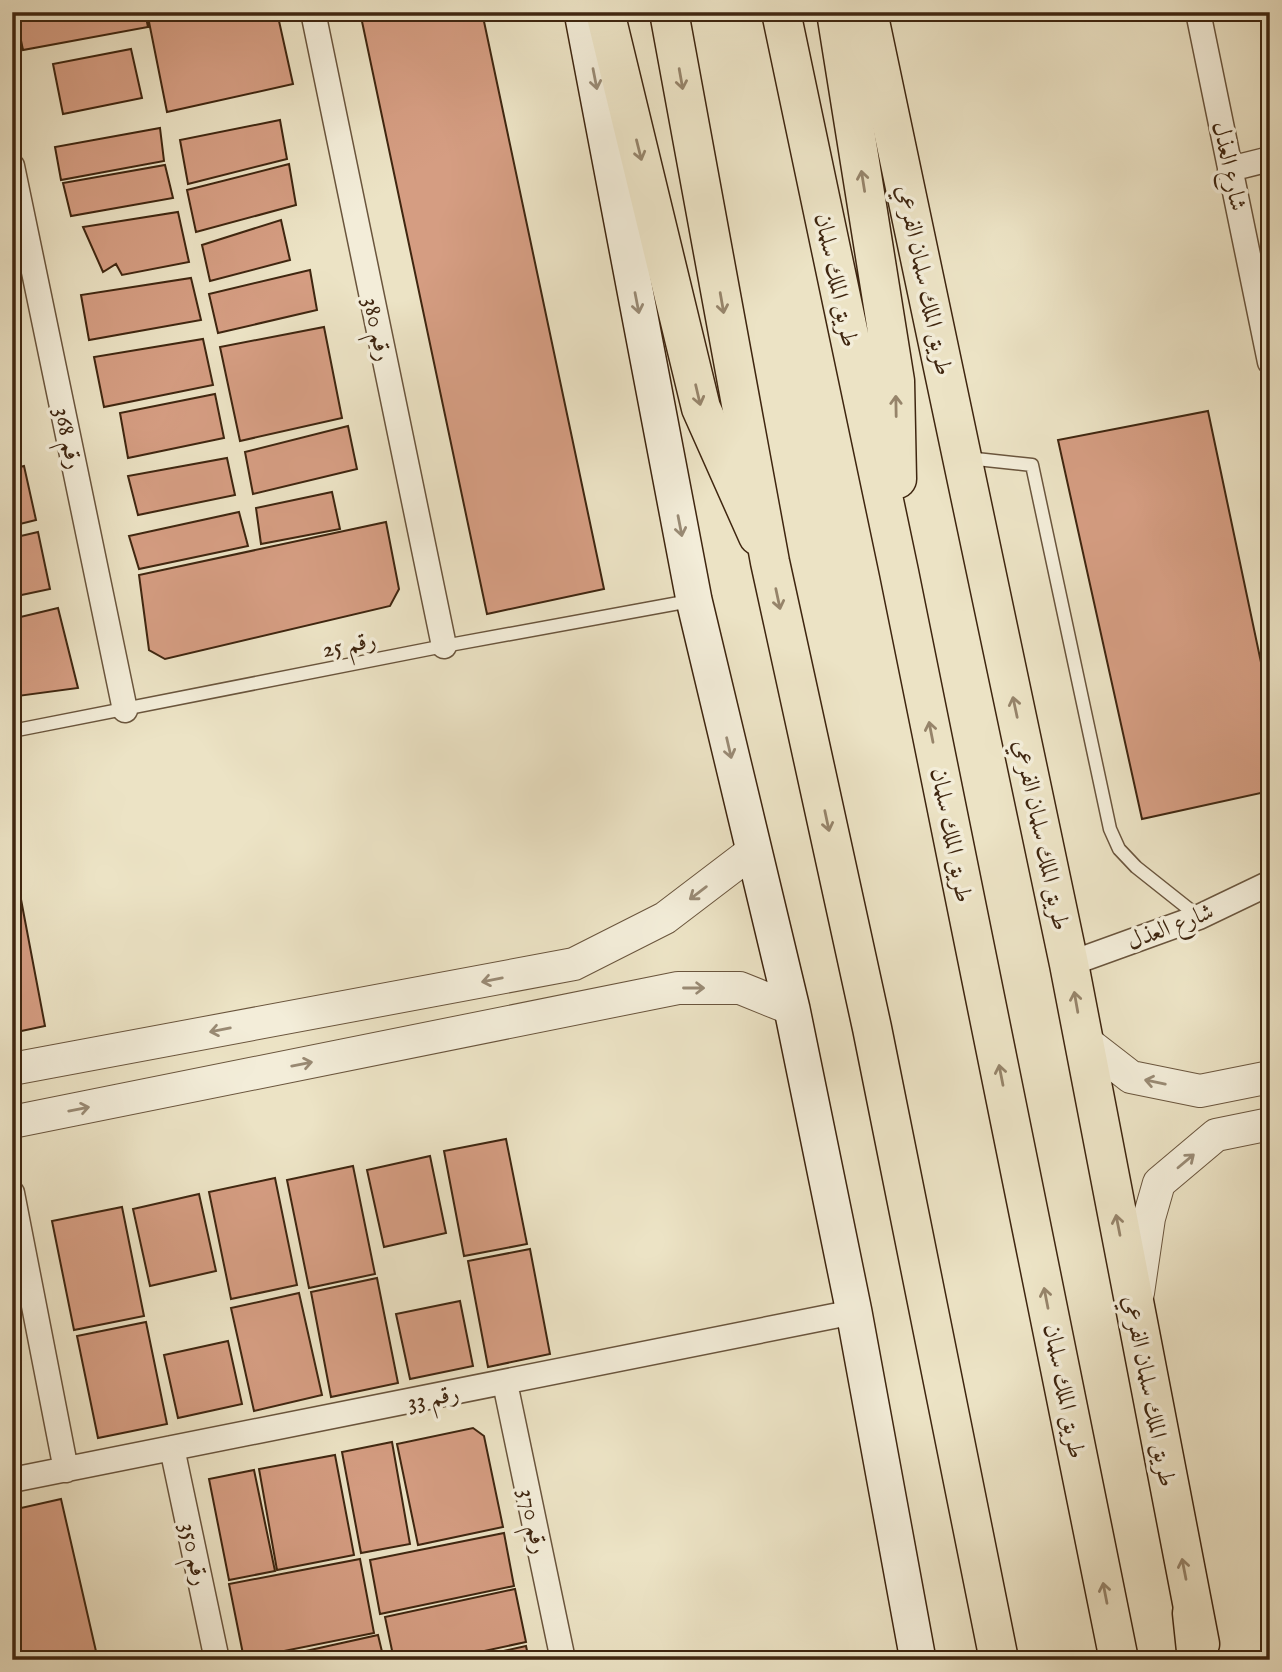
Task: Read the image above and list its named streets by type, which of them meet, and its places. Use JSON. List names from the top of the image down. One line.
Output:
{"streets":{"main road":["طريق الملك سلمان","طريق الملك سلمان الفرعي"],"street":["شارع العذل","رقم 380","رقم 368","رقم 33","رقم 370","رقم 350"],"lane":["رقم 25"]},"crossings":[["شارع العذل","طريق الملك سلمان الفرعي"],["رقم 380","رقم 25"],["رقم 368","رقم 25"],["رقم 33","رقم 370"],["رقم 33","رقم 350"]]}
